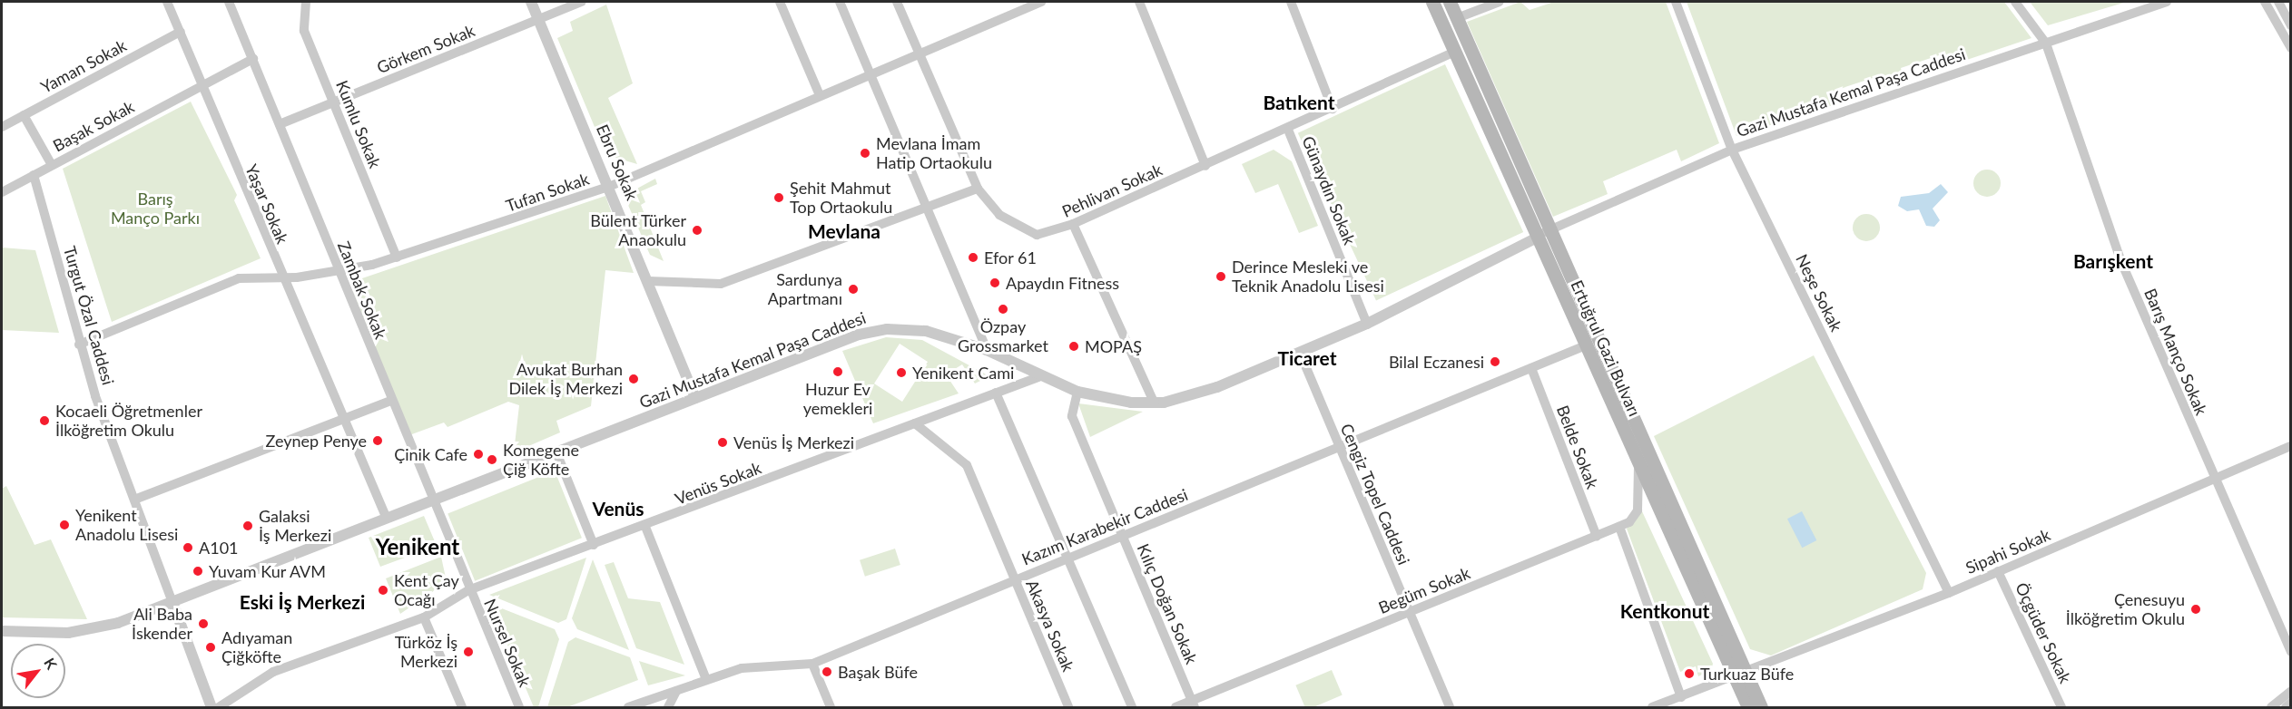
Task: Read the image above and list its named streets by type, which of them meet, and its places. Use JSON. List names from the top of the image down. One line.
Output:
{"streets":{"main road":["Ertuğrul Gazi Bulvarı"],"street":["Görkem Sokak","Yaman Sokak","Gazi Mustafa Kemal Paşa Caddesi","Kumlu Sokak","Başak Sokak","Ebru Sokak","Pehlivan Sokak","Günaydın Sokak","Tufan Sokak","Yaşar Sokak","Zambak Sokak","Neşe Sokak","Turgut Özal Caddesi","Barış Manço Sokak","Belde Sokak","Venüs Sokak","Cengiz Topel Caddesi","Kazım Karabekir Caddesi","Sipahi Sokak","Begüm Sokak","Kılıç Doğan Sokak","Akasya Sokak","Öçgüder Sokak","Nursel Sokak"]},"crossings":[["Görkem Sokak","Kumlu Sokak"],["Görkem Sokak","Ebru Sokak"],["Görkem Sokak","Zambak Sokak"],["Yaman Sokak","Yaşar Sokak"],["Gazi Mustafa Kemal Paşa Caddesi","Ebru Sokak"],["Gazi Mustafa Kemal Paşa Caddesi","Günaydın Sokak"],["Gazi Mustafa Kemal Paşa Caddesi","Yaşar Sokak"],["Gazi Mustafa Kemal Paşa Caddesi","Zambak Sokak"],["Gazi Mustafa Kemal Paşa Caddesi","Neşe Sokak"],["Gazi Mustafa Kemal Paşa Caddesi","Turgut Özal Caddesi"],["Gazi Mustafa Kemal Paşa Caddesi","Ertuğrul Gazi Bulvarı"],["Gazi Mustafa Kemal Paşa Caddesi","Barış Manço Sokak"],["Gazi Mustafa Kemal Paşa Caddesi","Venüs Sokak"],["Gazi Mustafa Kemal Paşa Caddesi","Cengiz Topel Caddesi"],["Gazi Mustafa Kemal Paşa Caddesi","Kılıç Doğan Sokak"],["Kumlu Sokak","Tufan Sokak"],["Başak Sokak","Yaşar Sokak"],["Başak Sokak","Zambak Sokak"],["Başak Sokak","Turgut Özal Caddesi"],["Ebru Sokak","Tufan Sokak"],["Pehlivan Sokak","Günaydın Sokak"],["Pehlivan Sokak","Tufan Sokak"],["Pehlivan Sokak","Ertuğrul Gazi Bulvarı"],["Tufan Sokak","Yaşar Sokak"],["Tufan Sokak","Zambak Sokak"],["Tufan Sokak","Turgut Özal Caddesi"],["Zambak Sokak","Venüs Sokak"],["Zambak Sokak","Nursel Sokak"],["Neşe Sokak","Sipahi Sokak"],["Ertuğrul Gazi Bulvarı","Kazım Karabekir Caddesi"],["Ertuğrul Gazi Bulvarı","Sipahi Sokak"],["Ertuğrul Gazi Bulvarı","Begüm Sokak"],["Barış Manço Sokak","Sipahi Sokak"],["Belde Sokak","Kazım Karabekir Caddesi"],["Belde Sokak","Begüm Sokak"],["Venüs Sokak","Akasya Sokak"],["Venüs Sokak","Nursel Sokak"],["Cengiz Topel Caddesi","Kazım Karabekir Caddesi"],["Cengiz Topel Caddesi","Begüm Sokak"],["Kazım Karabekir Caddesi","Kılıç Doğan Sokak"],["Kazım Karabekir Caddesi","Akasya Sokak"],["Sipahi Sokak","Öçgüder Sokak"],["Begüm Sokak","Kılıç Doğan Sokak"]],"districts":["Batıkent","Mevlana","Barışkent","Ticaret","Venüs","Yenikent","Eski İş Merkezi","Kentkonut"],"parks":["Barış Manço Parkı"],"places":["Mevlana İmam Hatip Ortaokulu","Şehit Mahmut Top Ortaokulu","Bülent Türker Anaokulu","Efor 61","Derince Mesleki ve Teknik Anadolu Lisesi","Apaydın Fitness","Sardunya Apartmanı","Özpay Grossmarket","MOPAŞ","Bilal Eczanesi","Huzur Ev yemekleri","Yenikent Cami","Avukat Burhan Dilek İş Merkezi","Kocaeli Öğretmenler İlköğretim Okulu","Zeynep Penye","Venüs İş Merkezi","Çinik Cafe","Komegene Çiğ Köfte","Yenikent Anadolu Lisesi","Galaksi İş Merkezi","A101","Yuvam Kur AVM","Kent Çay Ocağı","Çenesuyu İlköğretim Okulu","Ali Baba İskender","Adıyaman Çiğköfte","Türköz İş Merkezi","Başak Büfe","Turkuaz Büfe"],"north":"top right"}
